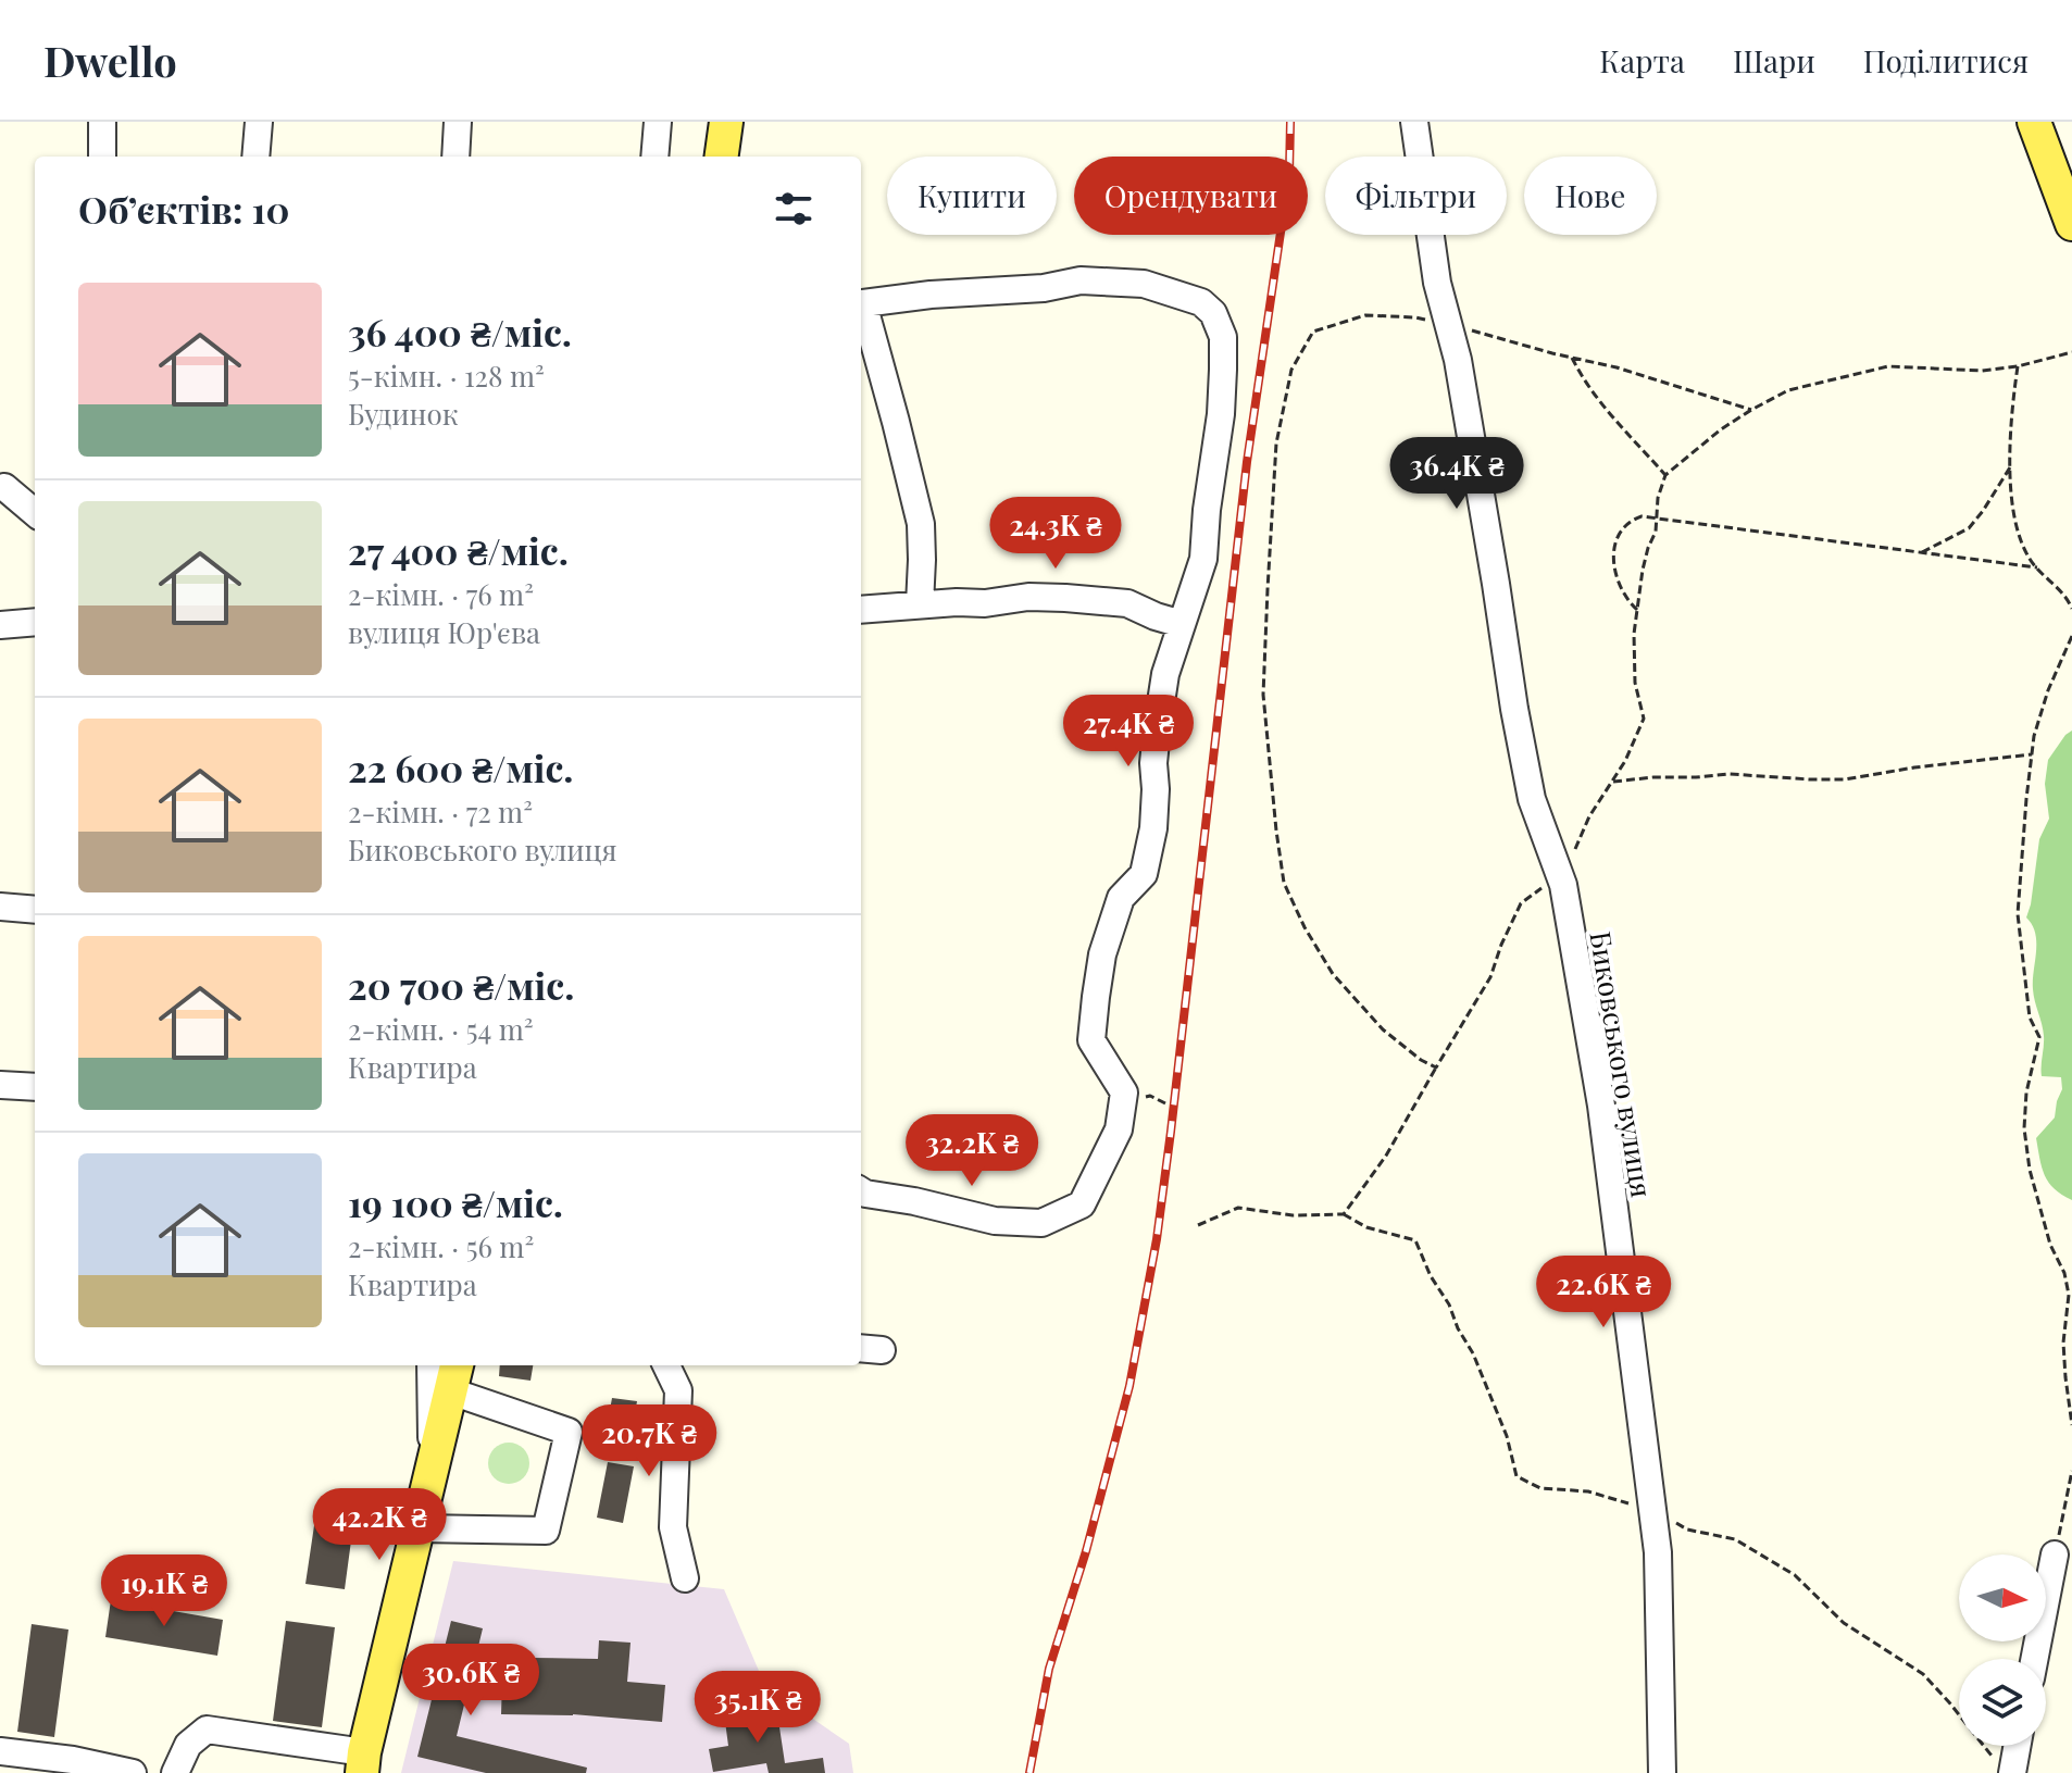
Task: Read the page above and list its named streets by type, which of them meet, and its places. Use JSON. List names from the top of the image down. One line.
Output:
{"streets":{"street":["Биковського вулиця"]},"north":"right","page":{"header":"Dwello","nav":["Карта","Шари","Поділитися"],"chip":["Купити","Орендувати","Фільтри","Нове"],"heading":"Об’єктів: 10","list":[{"name":"36 400 ₴/міс.","note":"5-кімн. · 128 m² · Будинок"},{"name":"27 400 ₴/міс.","note":"2-кімн. · 76 m² · вулиця Юр'єва"},{"name":"22 600 ₴/міс.","note":"2-кімн. · 72 m² · Биковського вулиця"},{"name":"20 700 ₴/міс.","note":"2-кімн. · 54 m² · Квартира"},{"name":"19 100 ₴/міс.","note":"2-кімн. · 56 m² · Квартира"}],"price":["36.4K ₴","24.3K ₴","27.4K ₴","32.2K ₴","22.6K ₴","20.7K ₴","42.2K ₴","19.1K ₴","30.6K ₴","35.1K ₴"]}}
